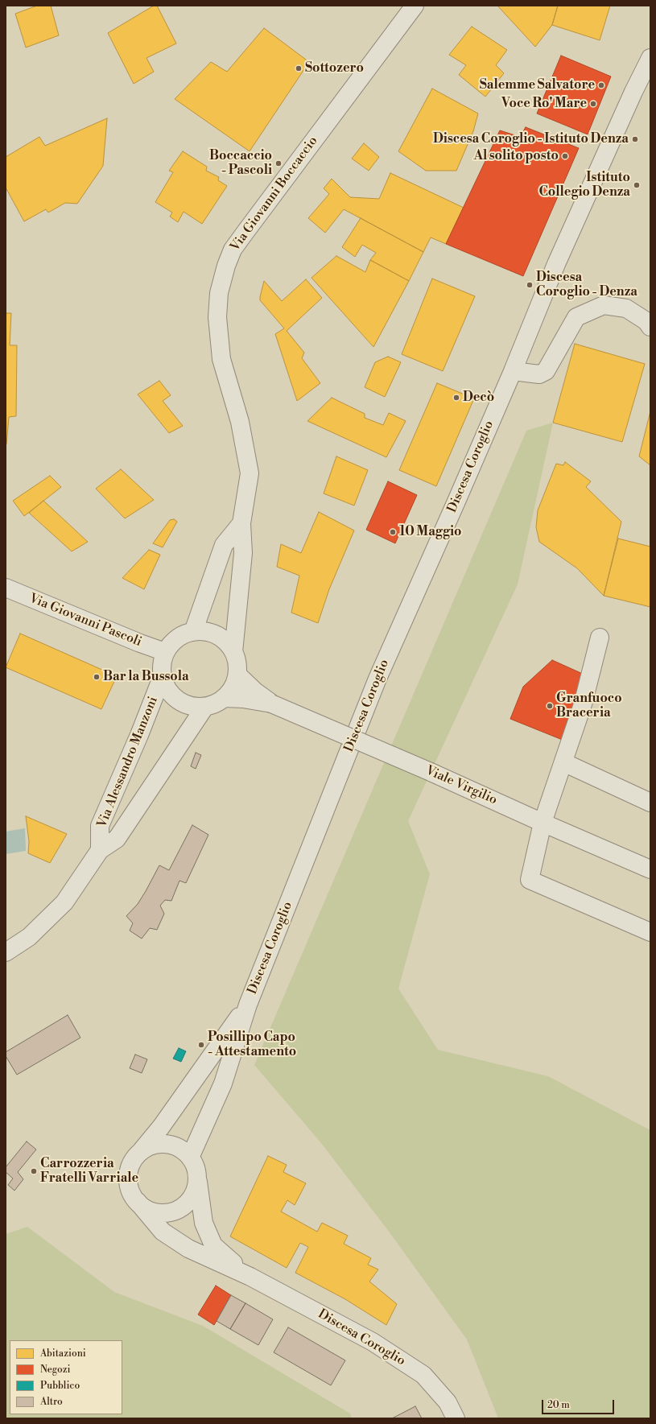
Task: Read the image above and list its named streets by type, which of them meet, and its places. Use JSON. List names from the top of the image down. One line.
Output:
{"streets":{"street":["Via Giovanni Boccaccio","Discesa Coroglio","Via Giovanni Pascoli","Via Alessandro Manzoni","Viale Virgilio"]},"crossings":[["Via Giovanni Boccaccio","Via Giovanni Pascoli"],["Via Giovanni Boccaccio","Via Alessandro Manzoni"],["Via Giovanni Boccaccio","Viale Virgilio"],["Via Giovanni Pascoli","Via Alessandro Manzoni"],["Via Giovanni Pascoli","Viale Virgilio"],["Via Alessandro Manzoni","Viale Virgilio"]],"places":["Sottozero","Salemme Salvatore","Voce Ro' Mare","Discesa Coroglio - Istituto Denza","Al solito posto","Boccaccio - Pascoli","Istituto Collegio Denza","Discesa Coroglio - Denza","Decò","10 Maggio","Bar la Bussola","Granfuoco Braceria","Posillipo Capo - Attestamento","Carrozzeria Fratelli Varriale"],"legend":["Abitazioni","Negozi","Pubblico","Altro"],"scale_bar":"20 m"}
